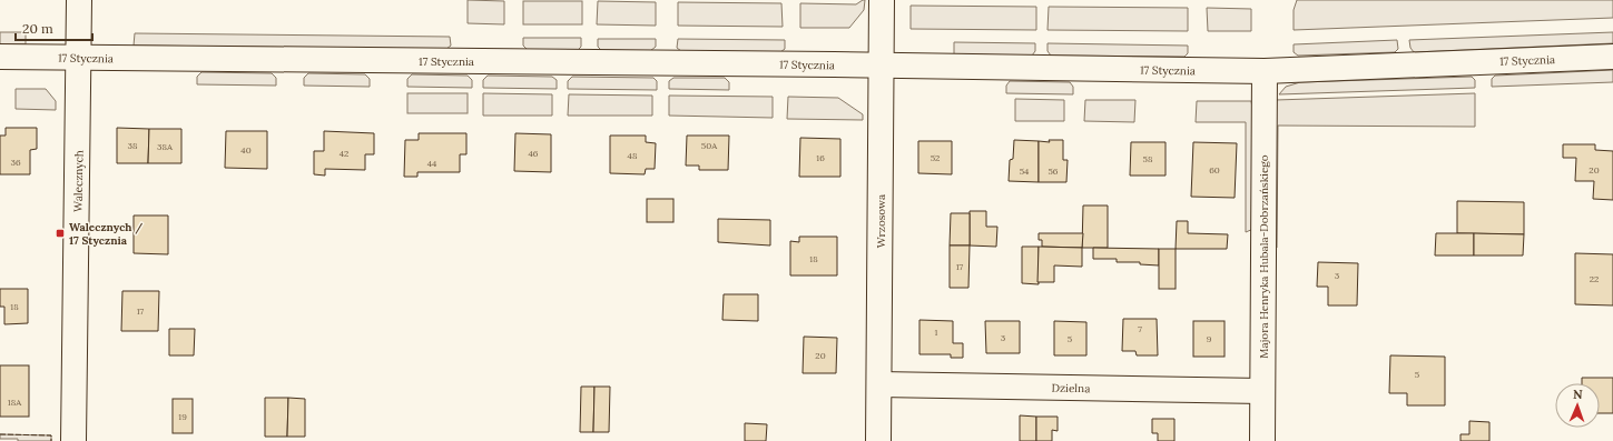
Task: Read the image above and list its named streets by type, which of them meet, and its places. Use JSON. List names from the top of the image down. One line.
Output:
{"streets":{"street":["17 Stycznia","Walecznych","Wrzosowa","Majora Henryka Hubala-Dobrzańskiego","Dzielna"]},"crossings":[["17 Stycznia","Walecznych"],["17 Stycznia","Wrzosowa"],["17 Stycznia","Majora Henryka Hubala-Dobrzańskiego"],["Wrzosowa","Dzielna"],["Majora Henryka Hubala-Dobrzańskiego","Dzielna"]],"places":{"transit":["Walecznych / 17 Stycznia"]},"house_numbers":["38","50A","38A","40","42","46","48","16","52","58","36","44","60","20","54","56","18","17","3","22","18","17","7","1","3","5","9","20","5","18A","19"],"scale_bar":"20 m","north":"top"}
